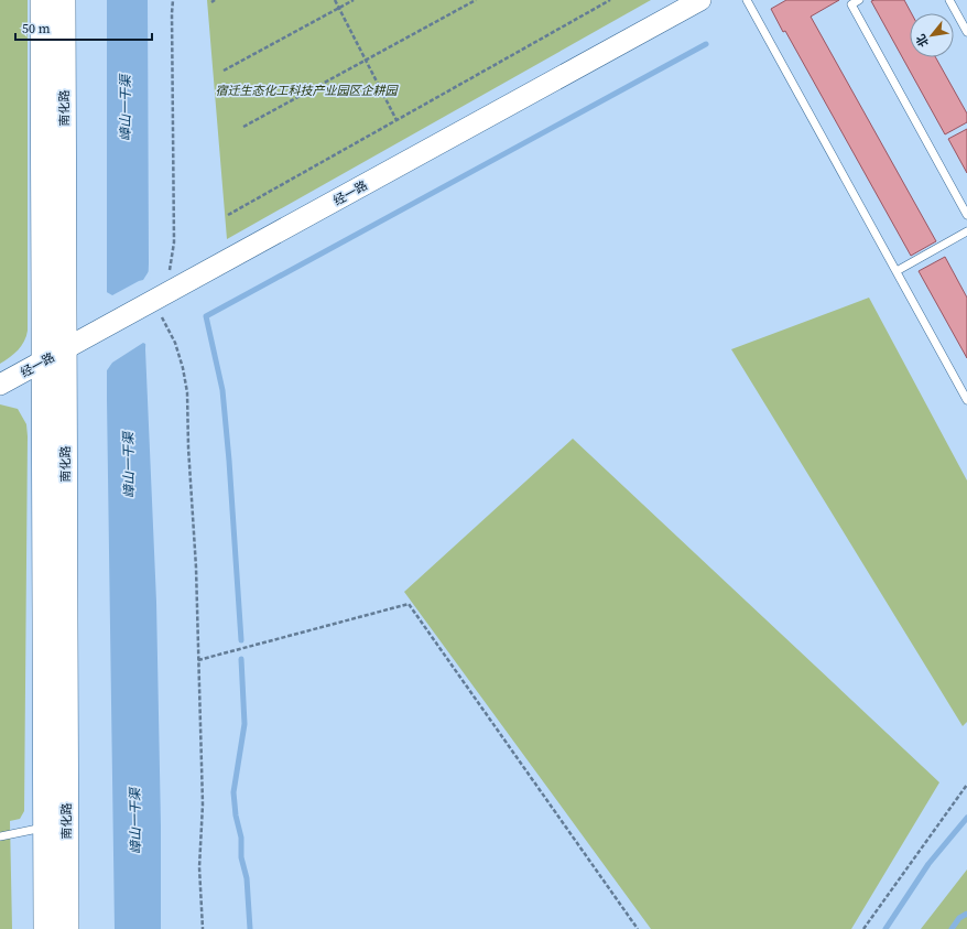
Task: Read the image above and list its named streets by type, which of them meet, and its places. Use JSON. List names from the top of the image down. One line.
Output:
{"streets":{"main road":["南化路"],"street":["经一路"]},"crossings":[["南化路","经一路"]],"water":["嶂山一干渠"],"parks":["宿迁生态化工科技产业园区企耕园"],"scale_bar":"50 m","north":"bottom left"}
